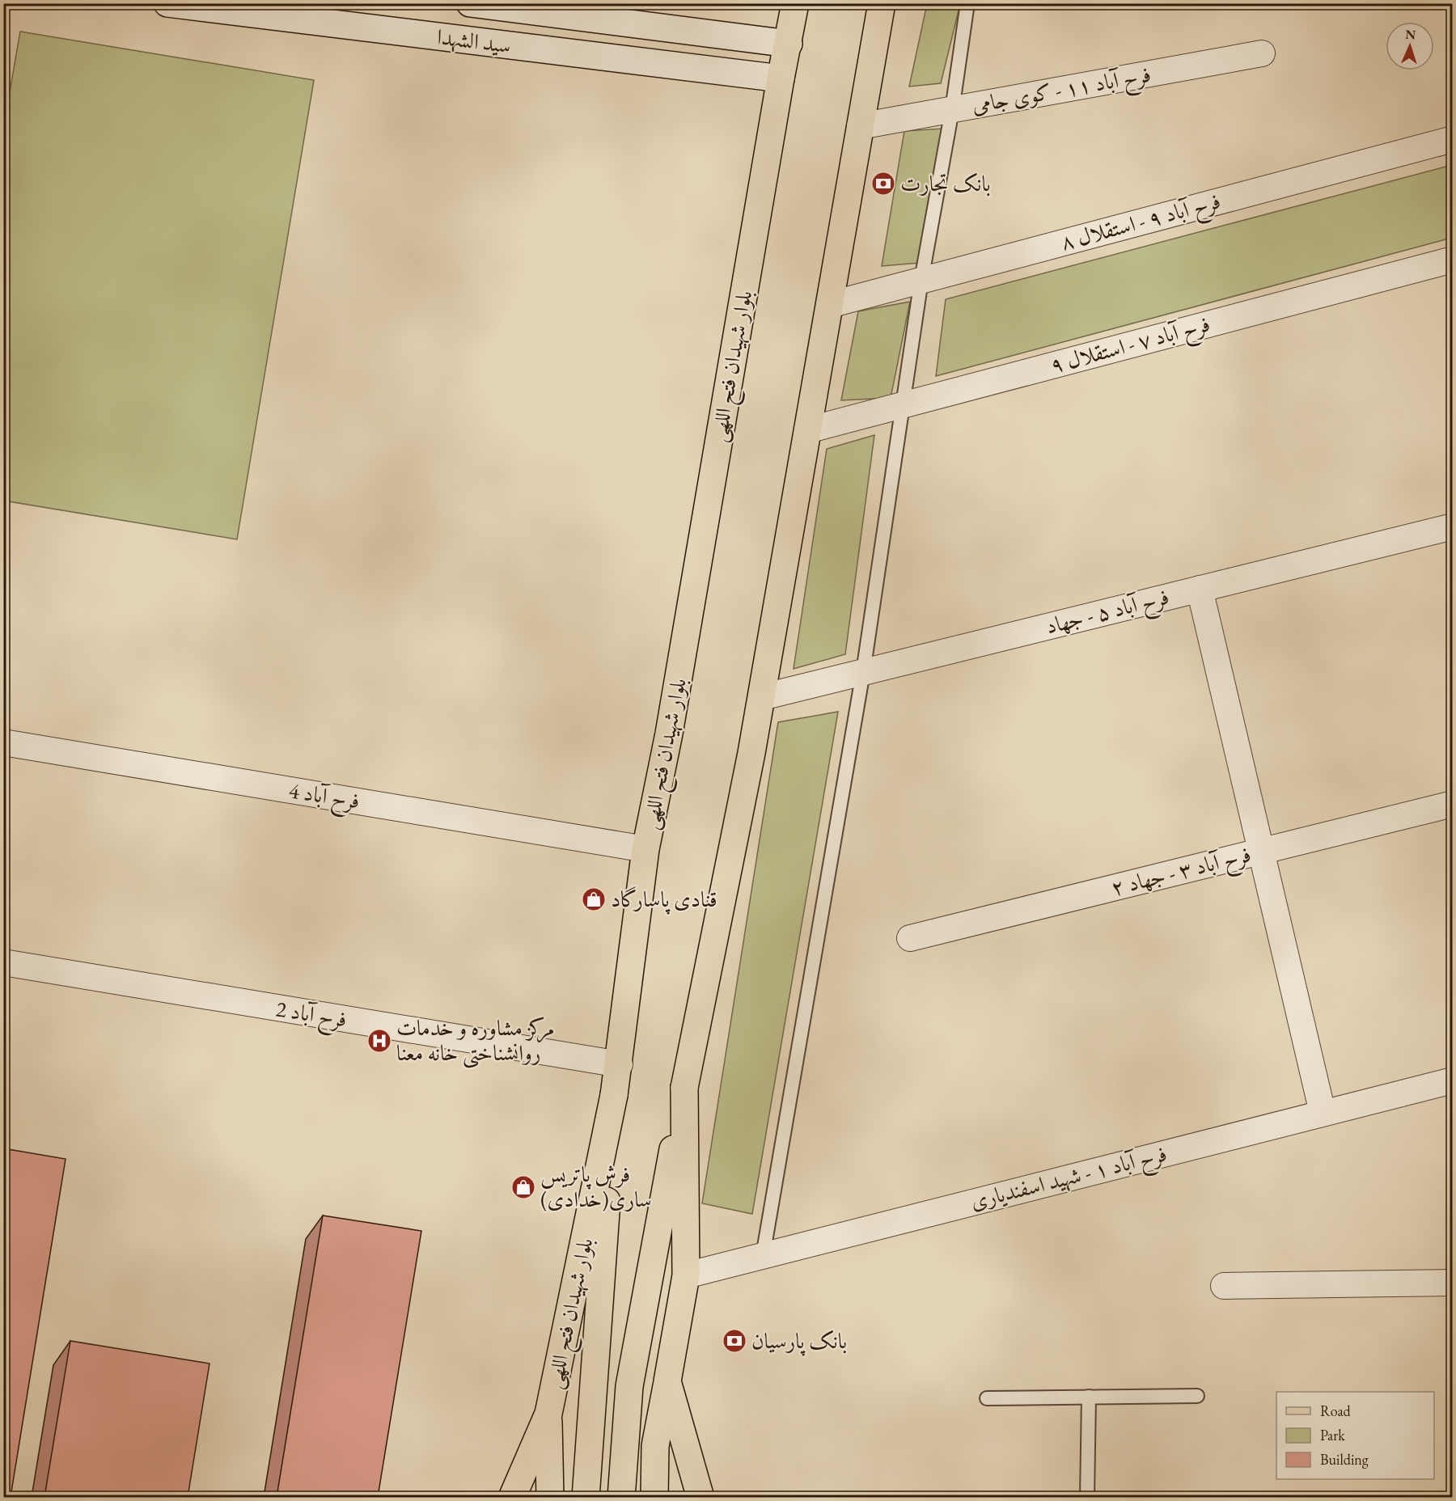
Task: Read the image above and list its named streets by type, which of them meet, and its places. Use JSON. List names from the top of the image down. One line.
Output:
{"streets":{"main road":["بلوار شهیدان فتح اللهی"],"street":["سید الشهدا","فرح آباد ۱۱ - کوی جامی","فرح آباد ۹ - استقلال ۸","فرح آباد ۷ - استقلال ۹","فرح آباد ۵ - جهاد","فرح آباد 4","فرح آباد ۳ - جهاد ۲","فرح آباد 2","فرح آباد ۱ - شهید اسفندیاری"]},"crossings":[["سید الشهدا","بلوار شهیدان فتح اللهی"],["بلوار شهیدان فتح اللهی","فرح آباد 4"],["بلوار شهیدان فتح اللهی","فرح آباد 2"]],"places":{"bank":["بانک تجارت","بانک پارسیان"],"shop":["قنادی پاسارگاد","فرش پاتریس (خدادی)ساری"],"hospital":["مرکز مشاوره و خدمات روانشناختی خانه معنا"]},"legend":["Road","Park","Building"],"north":"top"}
